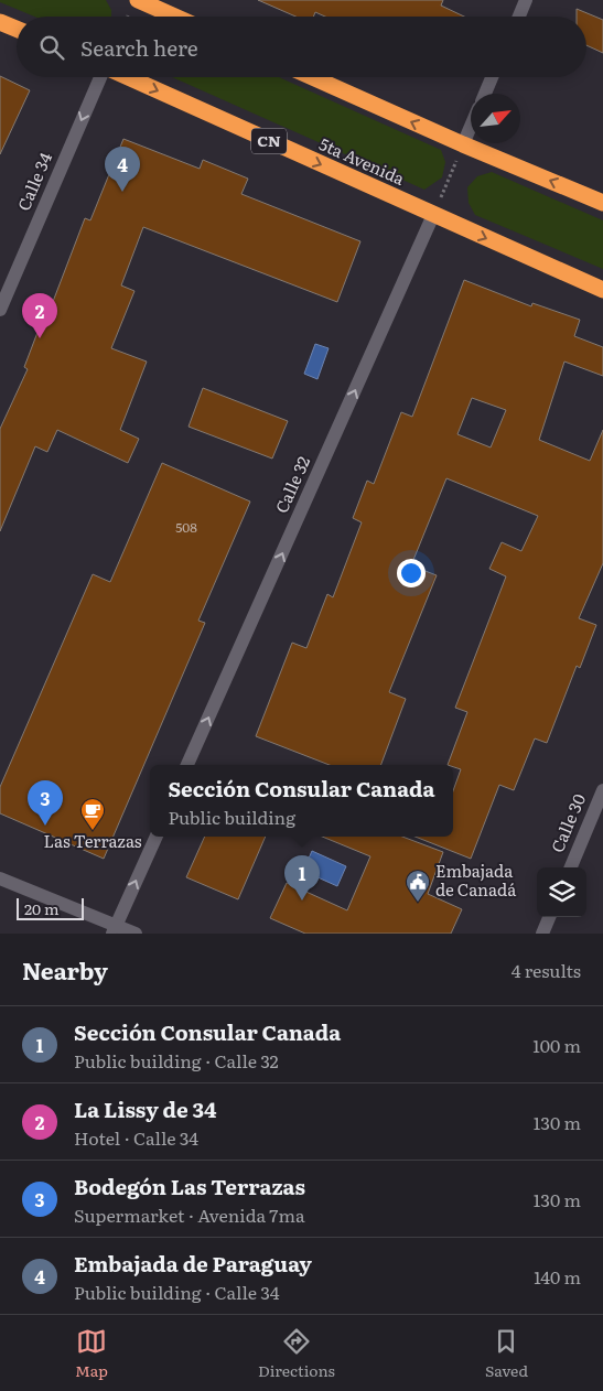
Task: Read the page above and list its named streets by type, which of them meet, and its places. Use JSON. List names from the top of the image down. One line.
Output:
{"streets":{"highway":["CN","5ta Avenida"],"street":["Calle 34","Calle 32","Calle 30"]},"crossings":[["5ta Avenida","Calle 32"]],"one_way":["Calle 34","Calle 32"],"places":{"cafe":["Las Terrazas"],"public building":["Embajada de Canadá"]},"house_numbers":["508"],"scale_bar":"20 m","north":"top right","page":{"search":"Search here","pins":["4","2","3","1"],"popup":["Sección Consular Canada","Public building"],"scale":"20 m","heading":["Nearby","4 results"],"list":[{"mark":"1","name":"Sección Consular Canada","note":"Public building · Calle 32","value":"100 m"},{"mark":"2","name":"La Lissy de 34","note":"Hotel · Calle 34","value":"130 m"},{"mark":"3","name":"Bodegón Las Terrazas","note":"Supermarket · Avenida 7ma","value":"130 m"},{"mark":"4","name":"Embajada de Paraguay","note":"Public building · Calle 34","value":"140 m"}],"nav":["Map","Directions","Saved"]}}
